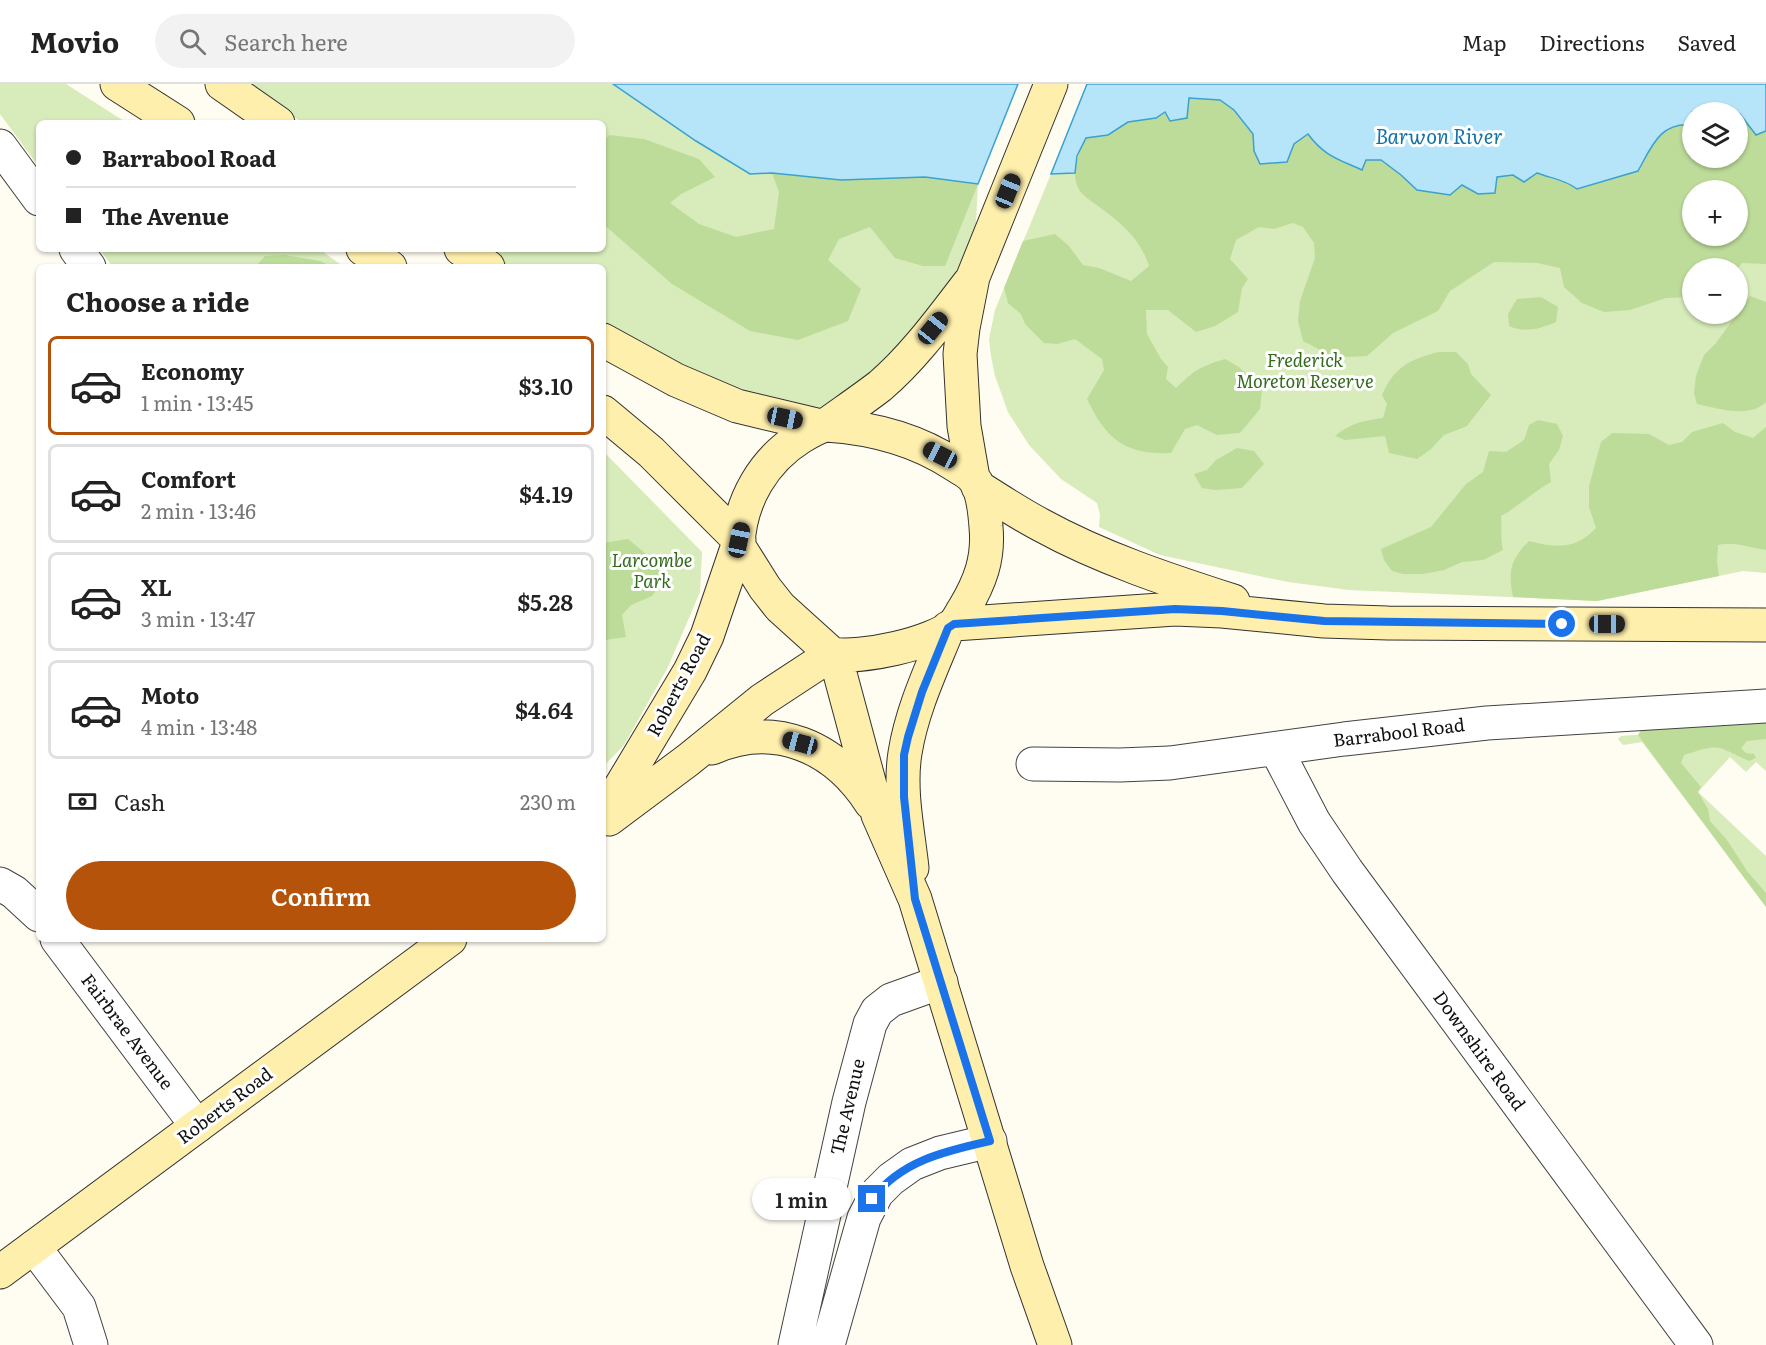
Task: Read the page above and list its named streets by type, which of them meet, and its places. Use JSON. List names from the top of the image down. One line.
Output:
{"streets":{"street":["Roberts Road","Barrabool Road","Fairbrae Avenue","Downshire Road","The Avenue"]},"crossings":[["Roberts Road","Fairbrae Avenue"],["Barrabool Road","Downshire Road"]],"water":["Barwon River"],"parks":["Frederick Moreton Reserve","Larcombe Park"],"page":{"header":"Movio","search":"Search here","nav":["Map","Directions","Saved"],"map_buttons":["+","−"],"banner":["Barrabool Road","The Avenue"],"heading":"Choose a ride","list":[{"name":"Economy","note":"1 min · 13:45","value":"$3.10"},{"name":"Comfort","note":"2 min · 13:46","value":"$4.19"},{"name":"XL","note":"3 min · 13:47","value":"$5.28"},{"name":"Moto","note":"4 min · 13:48","value":"$4.64"}],"pay":["Cash","230 m"],"buttons":"Confirm","bubble":"1 min"}}
